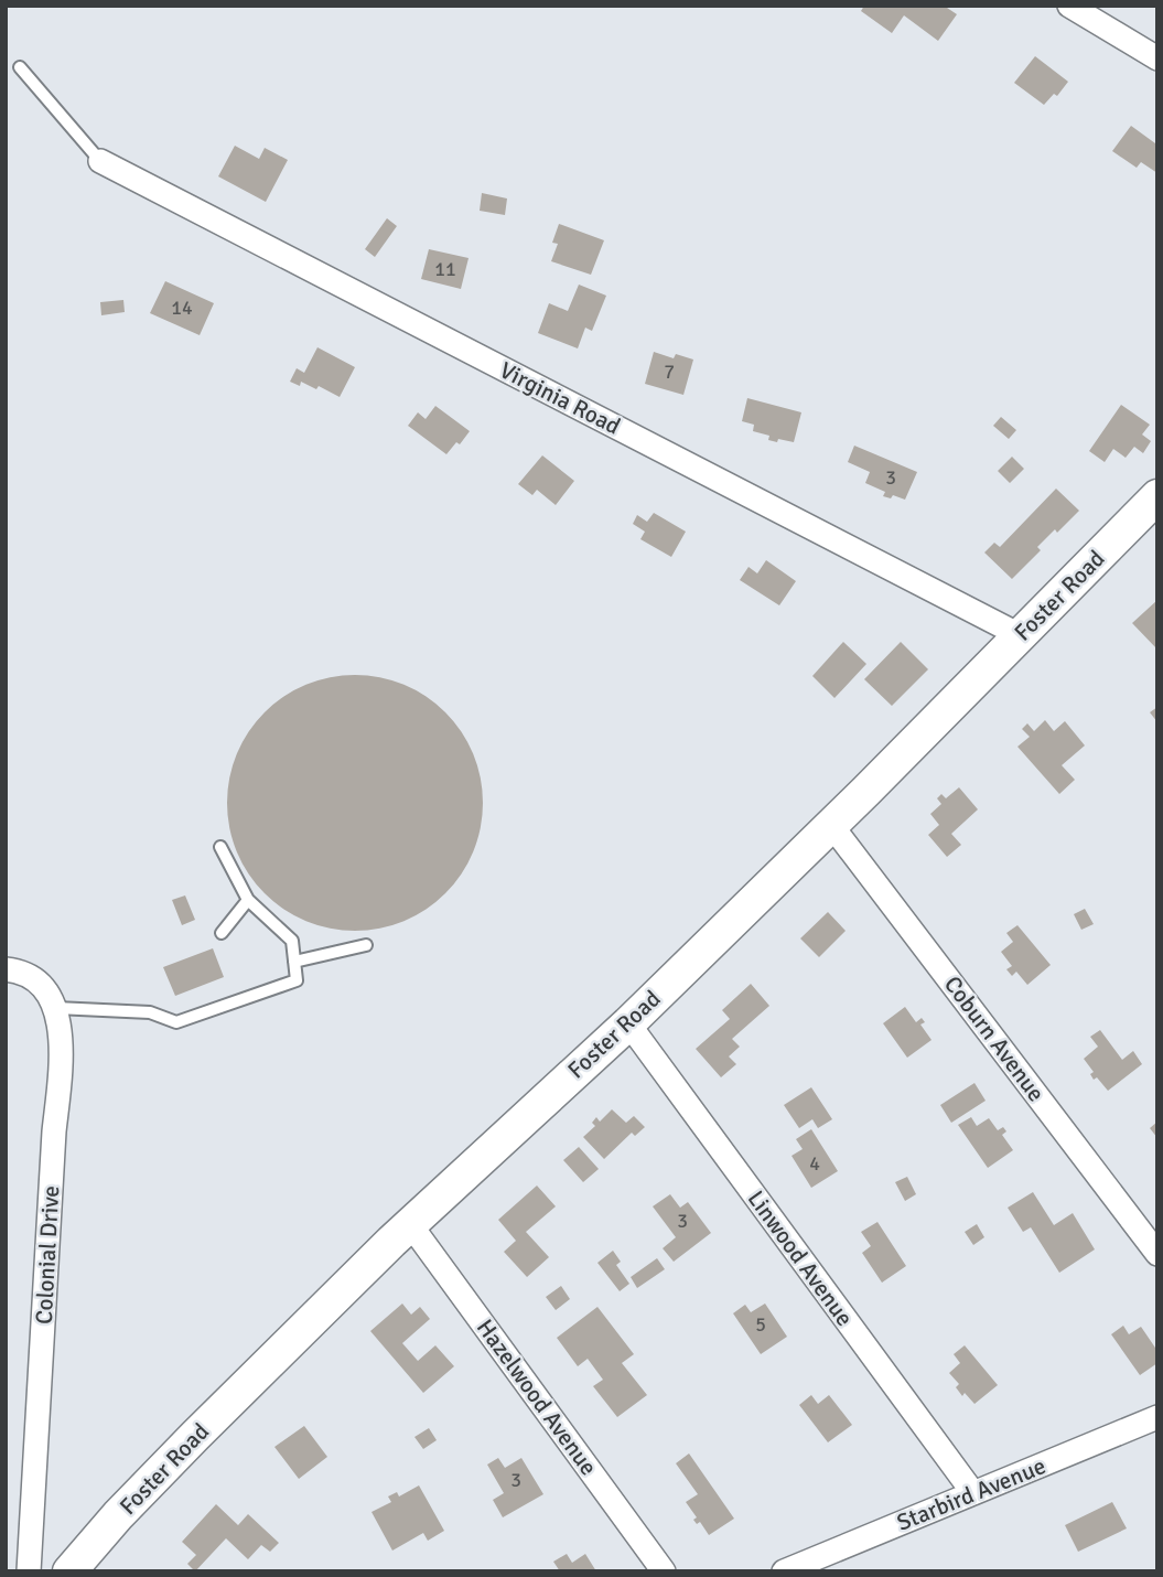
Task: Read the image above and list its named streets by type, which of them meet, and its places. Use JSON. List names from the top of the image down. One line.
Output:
{"streets":{"street":["Virginia Road","Foster Road","Coburn Avenue","Colonial Drive","Linwood Avenue","Hazelwood Avenue","Starbird Avenue"]},"crossings":[["Virginia Road","Foster Road"],["Foster Road","Coburn Avenue"],["Foster Road","Linwood Avenue"],["Foster Road","Hazelwood Avenue"],["Linwood Avenue","Starbird Avenue"]],"house_numbers":["11","14","7","3","4","3","5","3"]}
